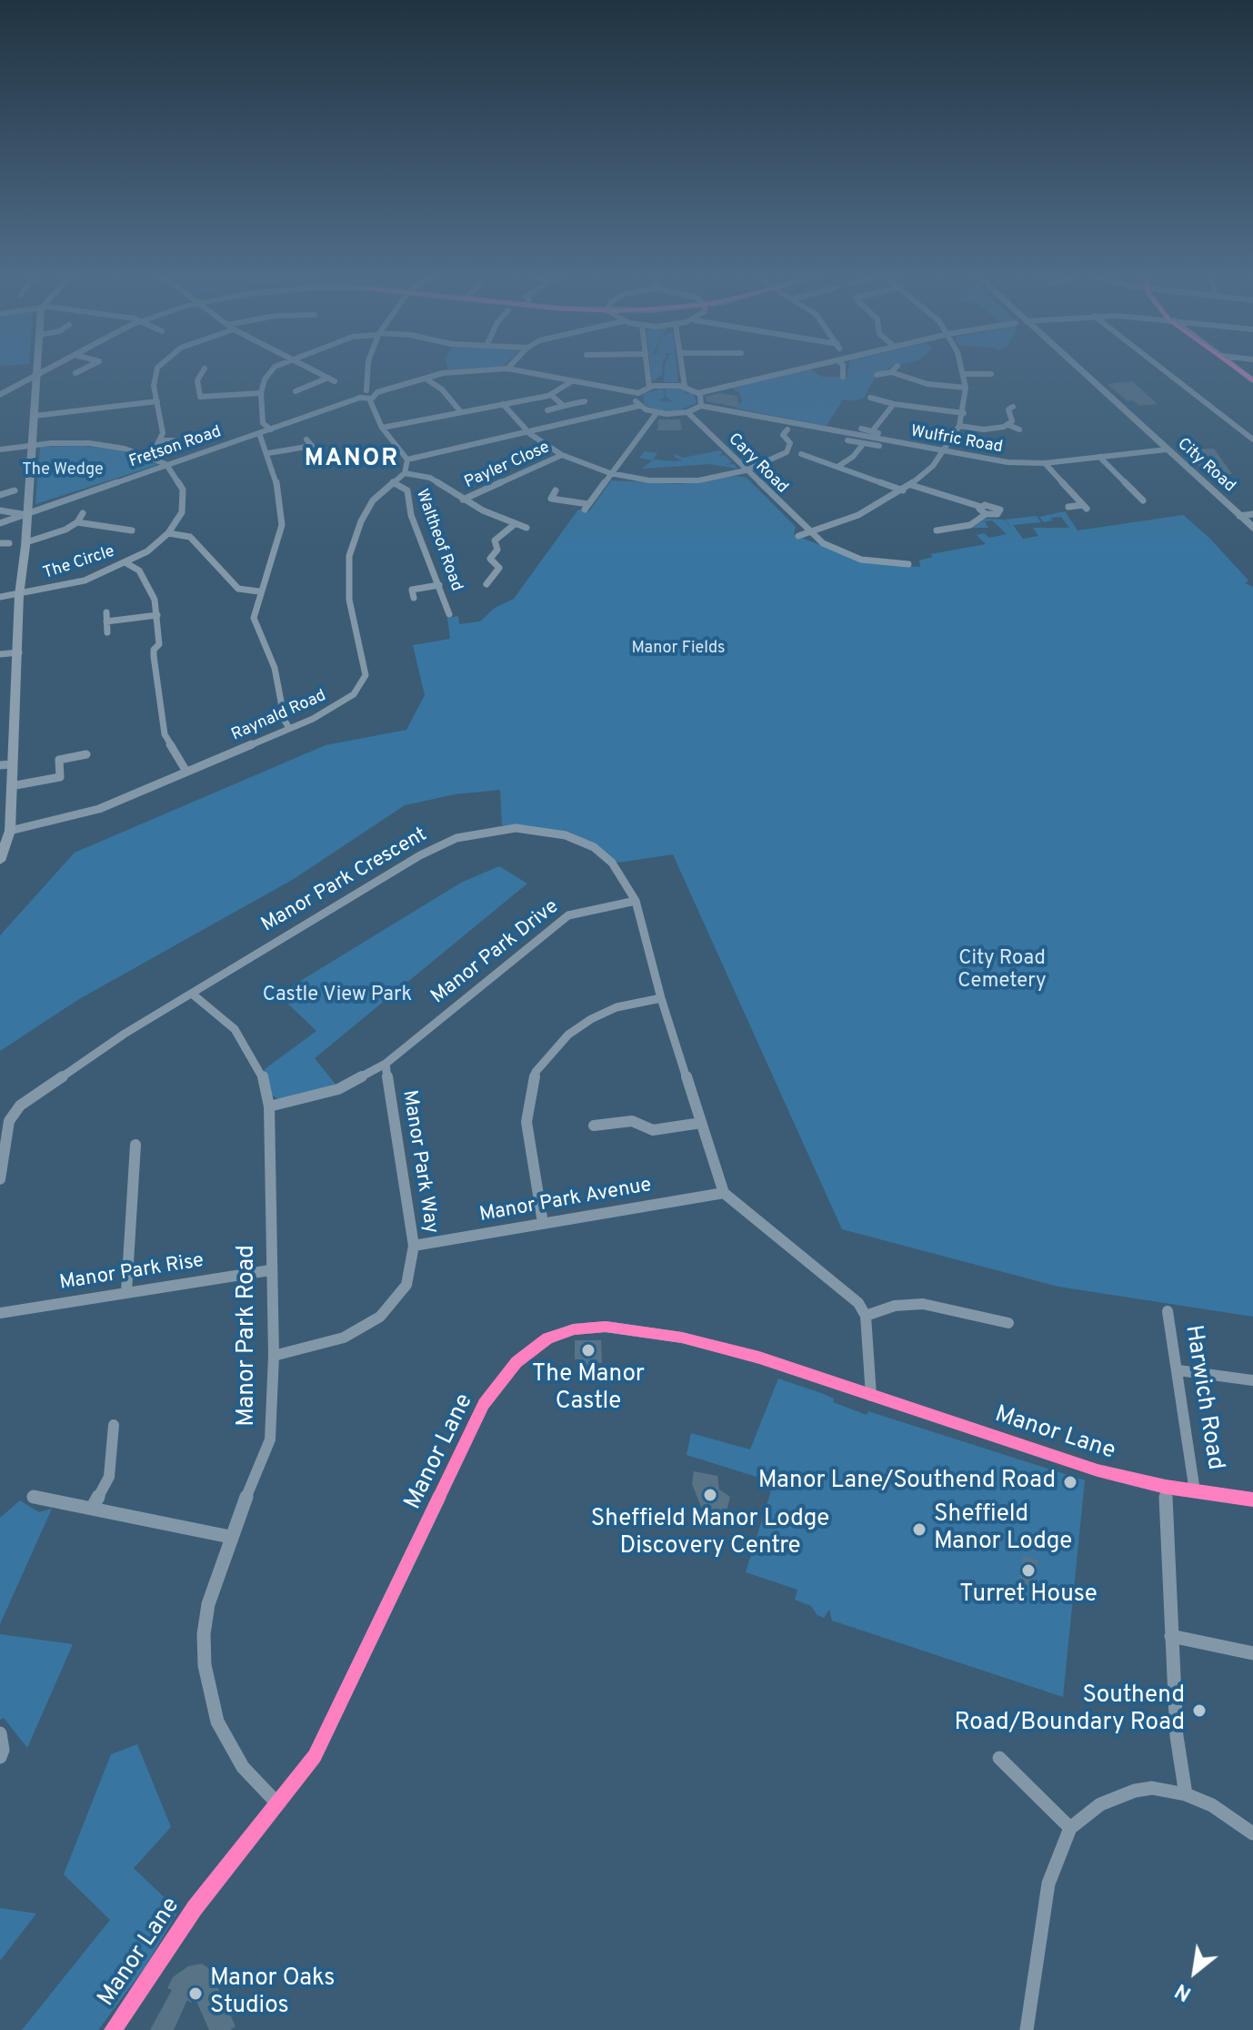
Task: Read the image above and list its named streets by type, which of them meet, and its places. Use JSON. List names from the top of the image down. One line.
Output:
{"streets":{"main road":["City Road"],"street":["Wulfric Road","Fretson Road","Cary Road","Payler Close","Waltheof Road","The Circle","Raynald Road","Manor Park Crescent","Manor Park Drive","Manor Park Way","Manor Park Avenue","Manor Park Rise","Manor Park Road","Harwich Road","Manor Lane"]},"crossings":[["Wulfric Road","City Road"],["Fretson Road","The Circle"],["Waltheof Road","Raynald Road"],["Manor Park Crescent","Manor Park Drive"],["Manor Park Crescent","Manor Park Avenue"],["Manor Park Crescent","Manor Park Road"],["Manor Park Drive","Manor Park Way"],["Manor Park Drive","Manor Park Road"],["Manor Park Way","Manor Park Avenue"],["Manor Park Way","Manor Park Road"],["Manor Park Rise","Manor Park Road"],["Manor Park Road","Manor Lane"],["Harwich Road","Manor Lane"]],"districts":["MANOR"],"parks":["The Wedge","Manor Fields","City Road Cemetery","Castle View Park"],"places":["The Manor Castle","Manor Lane/Southend Road","Sheffield Manor Lodge Discovery Centre","Sheffield Manor Lodge","Turret House","Southend Road/Boundary Road","Manor Oaks Studios"],"north":"bottom left"}
